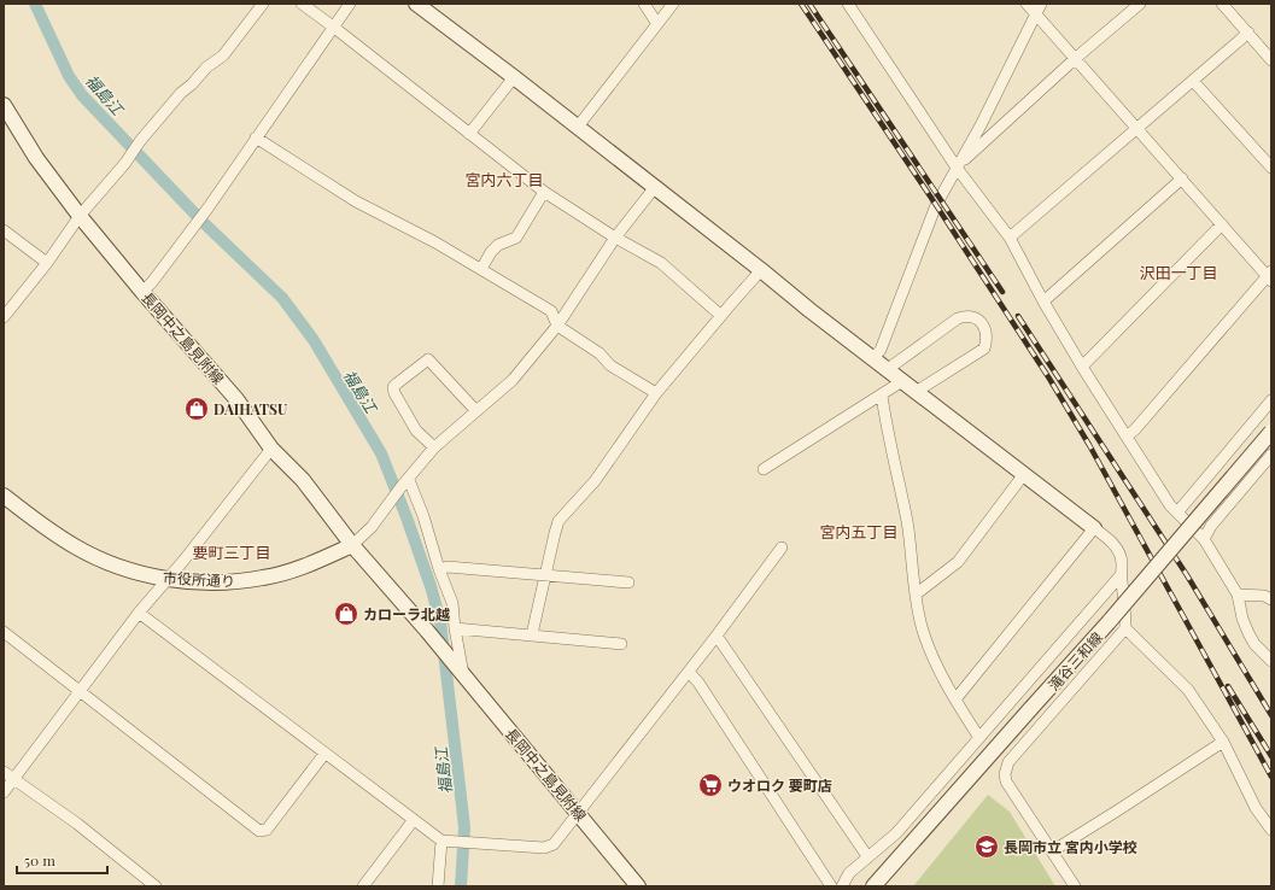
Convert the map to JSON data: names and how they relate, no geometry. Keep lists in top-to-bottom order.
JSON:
{
  "streets": {
    "main road": ["長岡中之島見附線", "市役所通り", "滝谷三和線"]
  },
  "crossings": [
    ["長岡中之島見附線", "市役所通り"]
  ],
  "districts": [
    "宮内六丁目",
    "沢田一丁目",
    "宮内五丁目",
    "要町三丁目"
  ],
  "water": ["福島江"],
  "places": {
    "shop": ["DAIHATSU", "カローラ北越"],
    "supermarket": ["ウオロク 要町店"],
    "school or university": ["長岡市立 宮内小学校"]
  },
  "scale_bar": "50 m"
}
